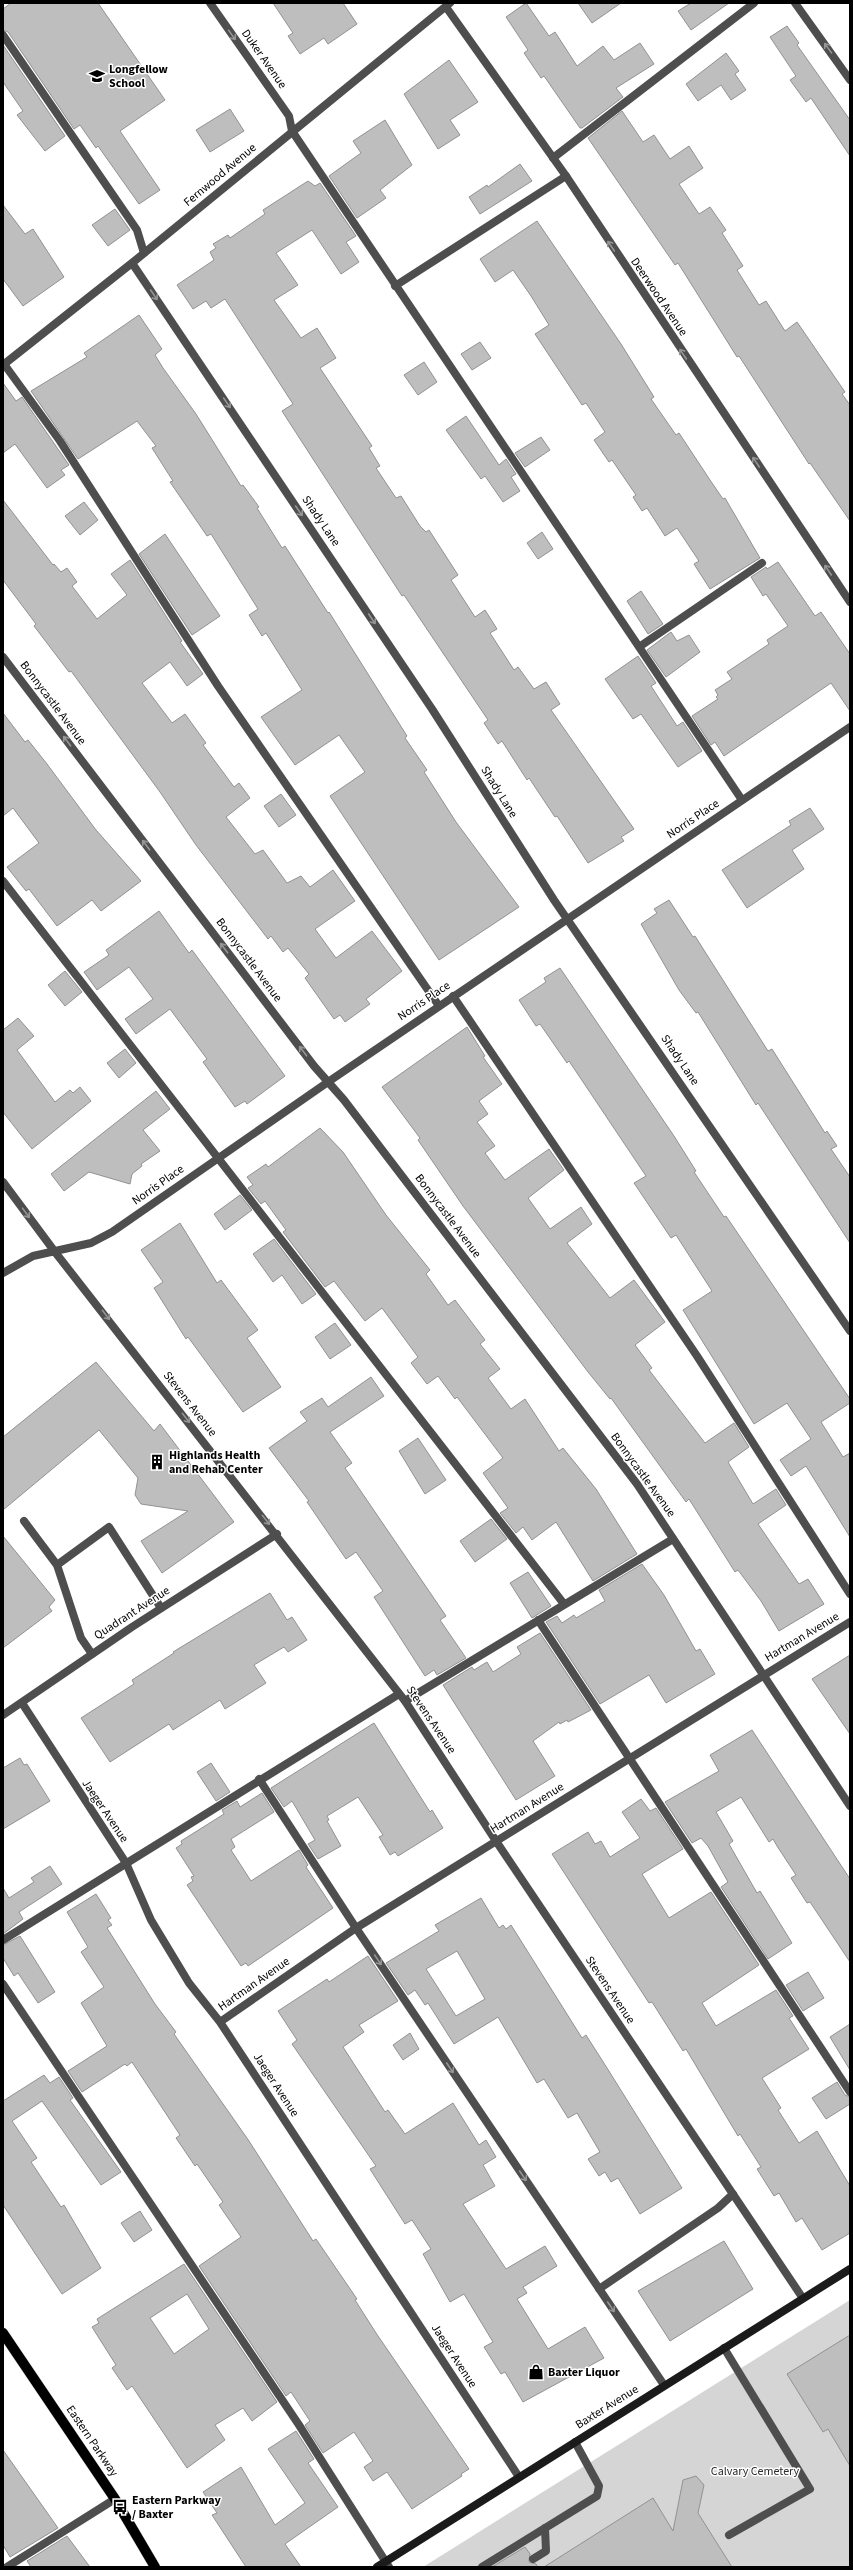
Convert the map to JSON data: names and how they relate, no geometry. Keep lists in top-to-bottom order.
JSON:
{
  "streets": {
    "main road": ["Baxter Avenue", "Eastern Parkway"],
    "street": [
      "Duker Avenue",
      "Fernwood Avenue",
      "Deerwood Avenue",
      "Shady Lane",
      "Bonnycastle Avenue",
      "Norris Place",
      "Stevens Avenue",
      "Quadrant Avenue",
      "Hartman Avenue",
      "Jaeger Avenue"
    ]
  },
  "crossings": [
    ["Duker Avenue", "Fernwood Avenue"],
    ["Duker Avenue", "Norris Place"],
    ["Fernwood Avenue", "Deerwood Avenue"],
    ["Fernwood Avenue", "Shady Lane"],
    ["Shady Lane", "Norris Place"],
    ["Bonnycastle Avenue", "Norris Place"],
    ["Bonnycastle Avenue", "Hartman Avenue"],
    ["Norris Place", "Stevens Avenue"],
    ["Stevens Avenue", "Quadrant Avenue"],
    ["Stevens Avenue", "Hartman Avenue"],
    ["Stevens Avenue", "Baxter Avenue"],
    ["Quadrant Avenue", "Jaeger Avenue"],
    ["Hartman Avenue", "Jaeger Avenue"],
    ["Jaeger Avenue", "Baxter Avenue"]
  ],
  "one_way": ["Deerwood Avenue", "Shady Lane", "Bonnycastle Avenue"],
  "parks": ["Calvary Cemetery"],
  "places": {
    "school or university": ["Longfellow School"],
    "building": ["Highlands Health and Rehab Center"],
    "shop": ["Baxter Liquor"],
    "bus stop": ["Eastern Parkway / Baxter"]
  }
}
